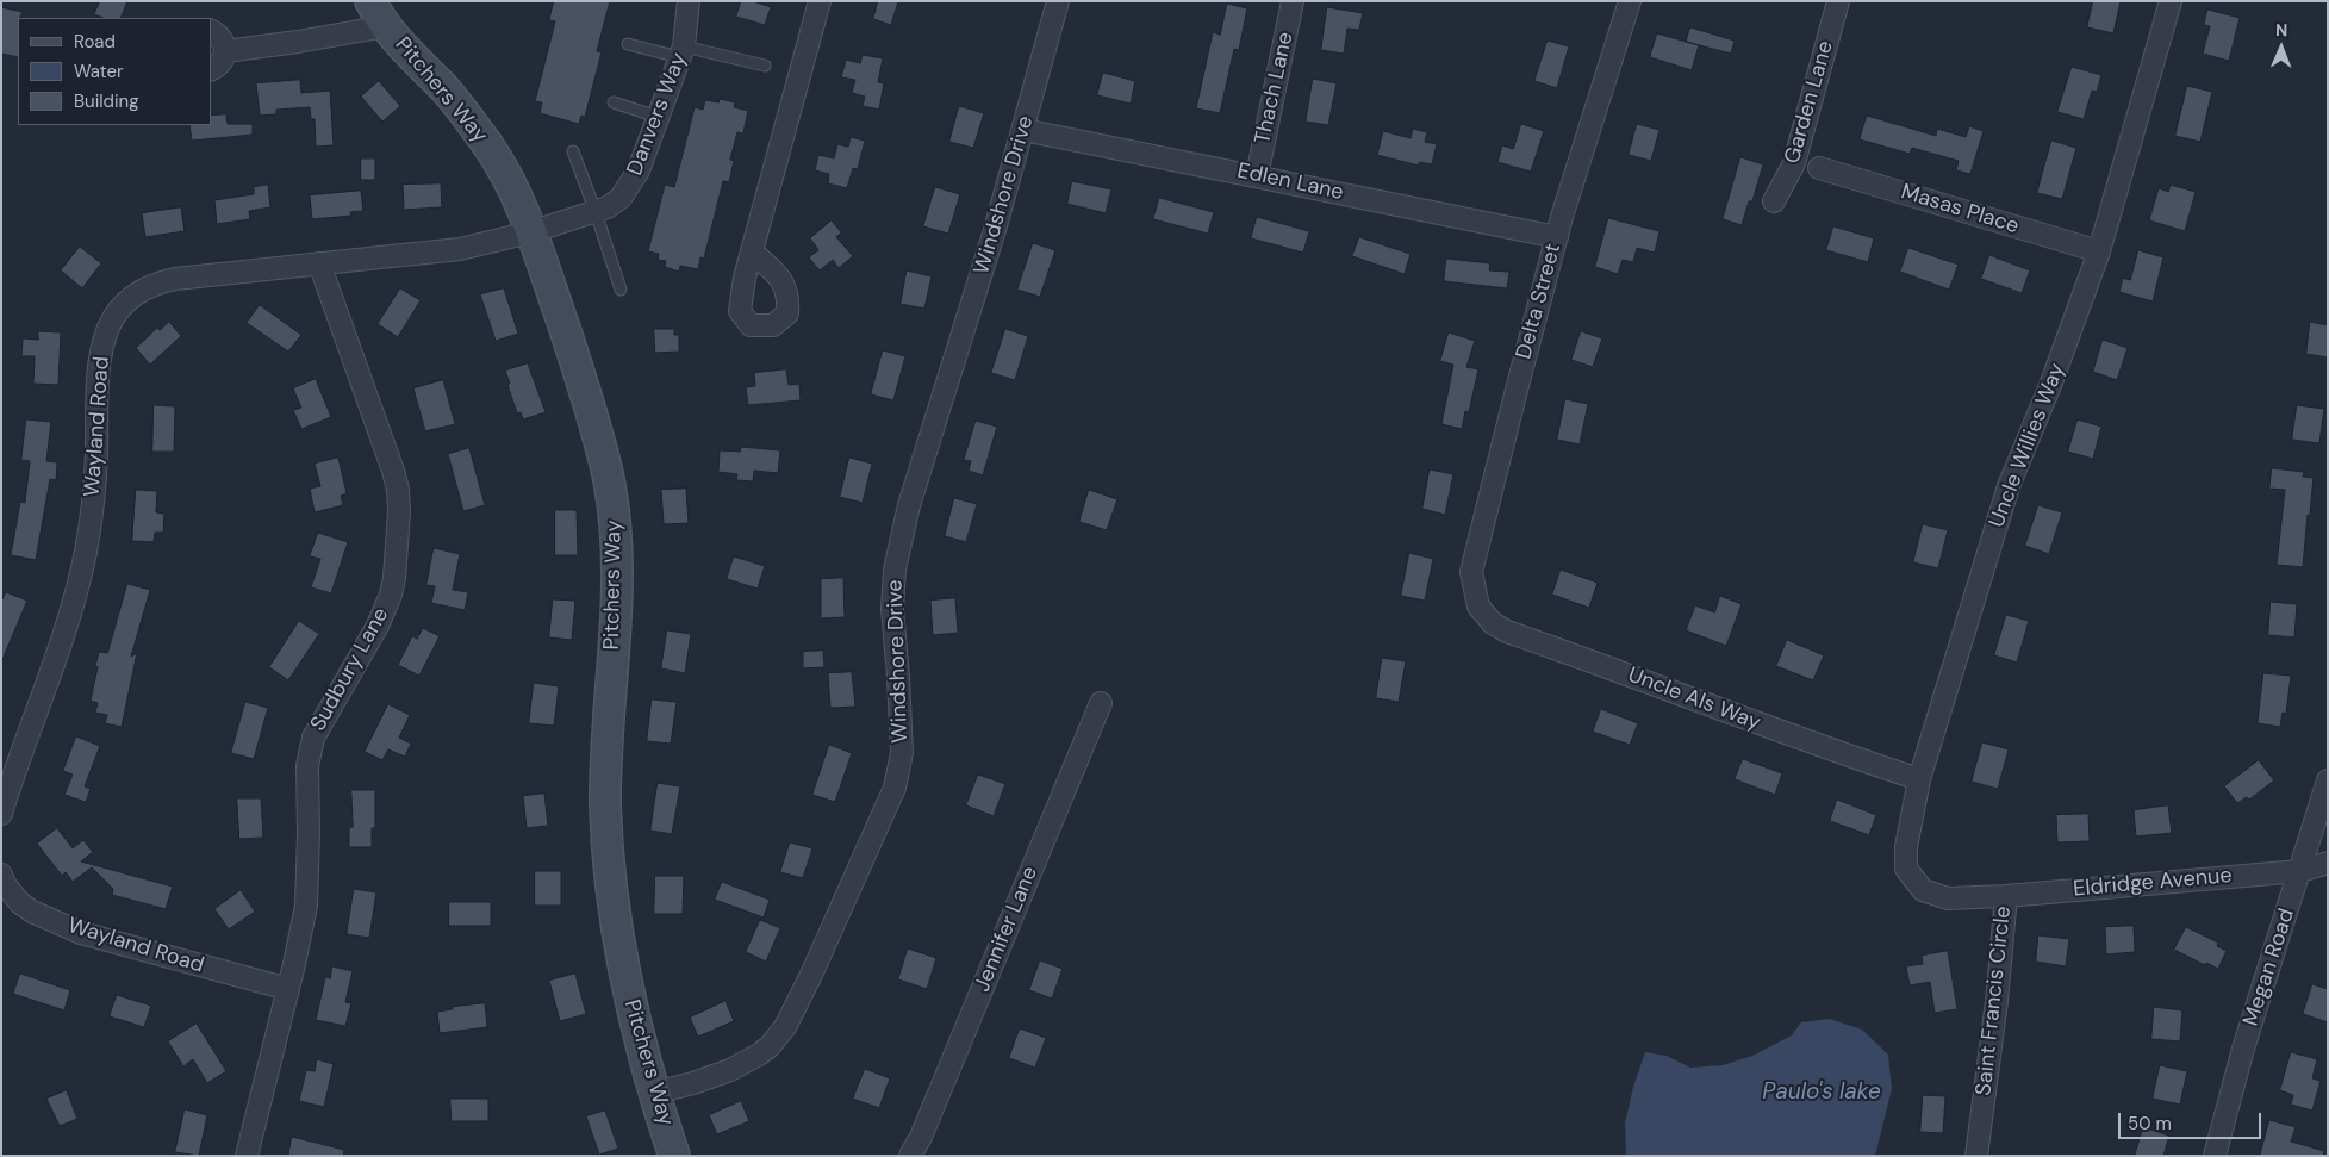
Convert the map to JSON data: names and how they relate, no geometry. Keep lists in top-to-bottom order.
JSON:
{
  "streets": {
    "main road": ["Pitchers Way"],
    "street": [
      "Thach Lane",
      "Garden Lane",
      "Danvers Way",
      "Edlen Lane",
      "Windshore Drive",
      "Masas Place",
      "Delta Street",
      "Wayland Road",
      "Uncle Willies Way",
      "Sudbury Lane",
      "Uncle Als Way",
      "Eldridge Avenue",
      "Jennifer Lane",
      "Megan Road",
      "Saint Francis Circle"
    ]
  },
  "crossings": [
    ["Thach Lane", "Edlen Lane"],
    ["Pitchers Way", "Danvers Way"],
    ["Pitchers Way", "Windshore Drive"],
    ["Pitchers Way", "Wayland Road"],
    ["Danvers Way", "Wayland Road"],
    ["Edlen Lane", "Windshore Drive"],
    ["Edlen Lane", "Delta Street"],
    ["Masas Place", "Uncle Willies Way"],
    ["Delta Street", "Uncle Als Way"],
    ["Wayland Road", "Sudbury Lane"],
    ["Uncle Willies Way", "Uncle Als Way"],
    ["Uncle Willies Way", "Saint Francis Circle"],
    ["Eldridge Avenue", "Megan Road"],
    ["Eldridge Avenue", "Saint Francis Circle"]
  ],
  "water": ["Paulo's lake"],
  "legend": ["Road", "Water", "Building"],
  "scale_bar": "50 m",
  "north": "top"
}
